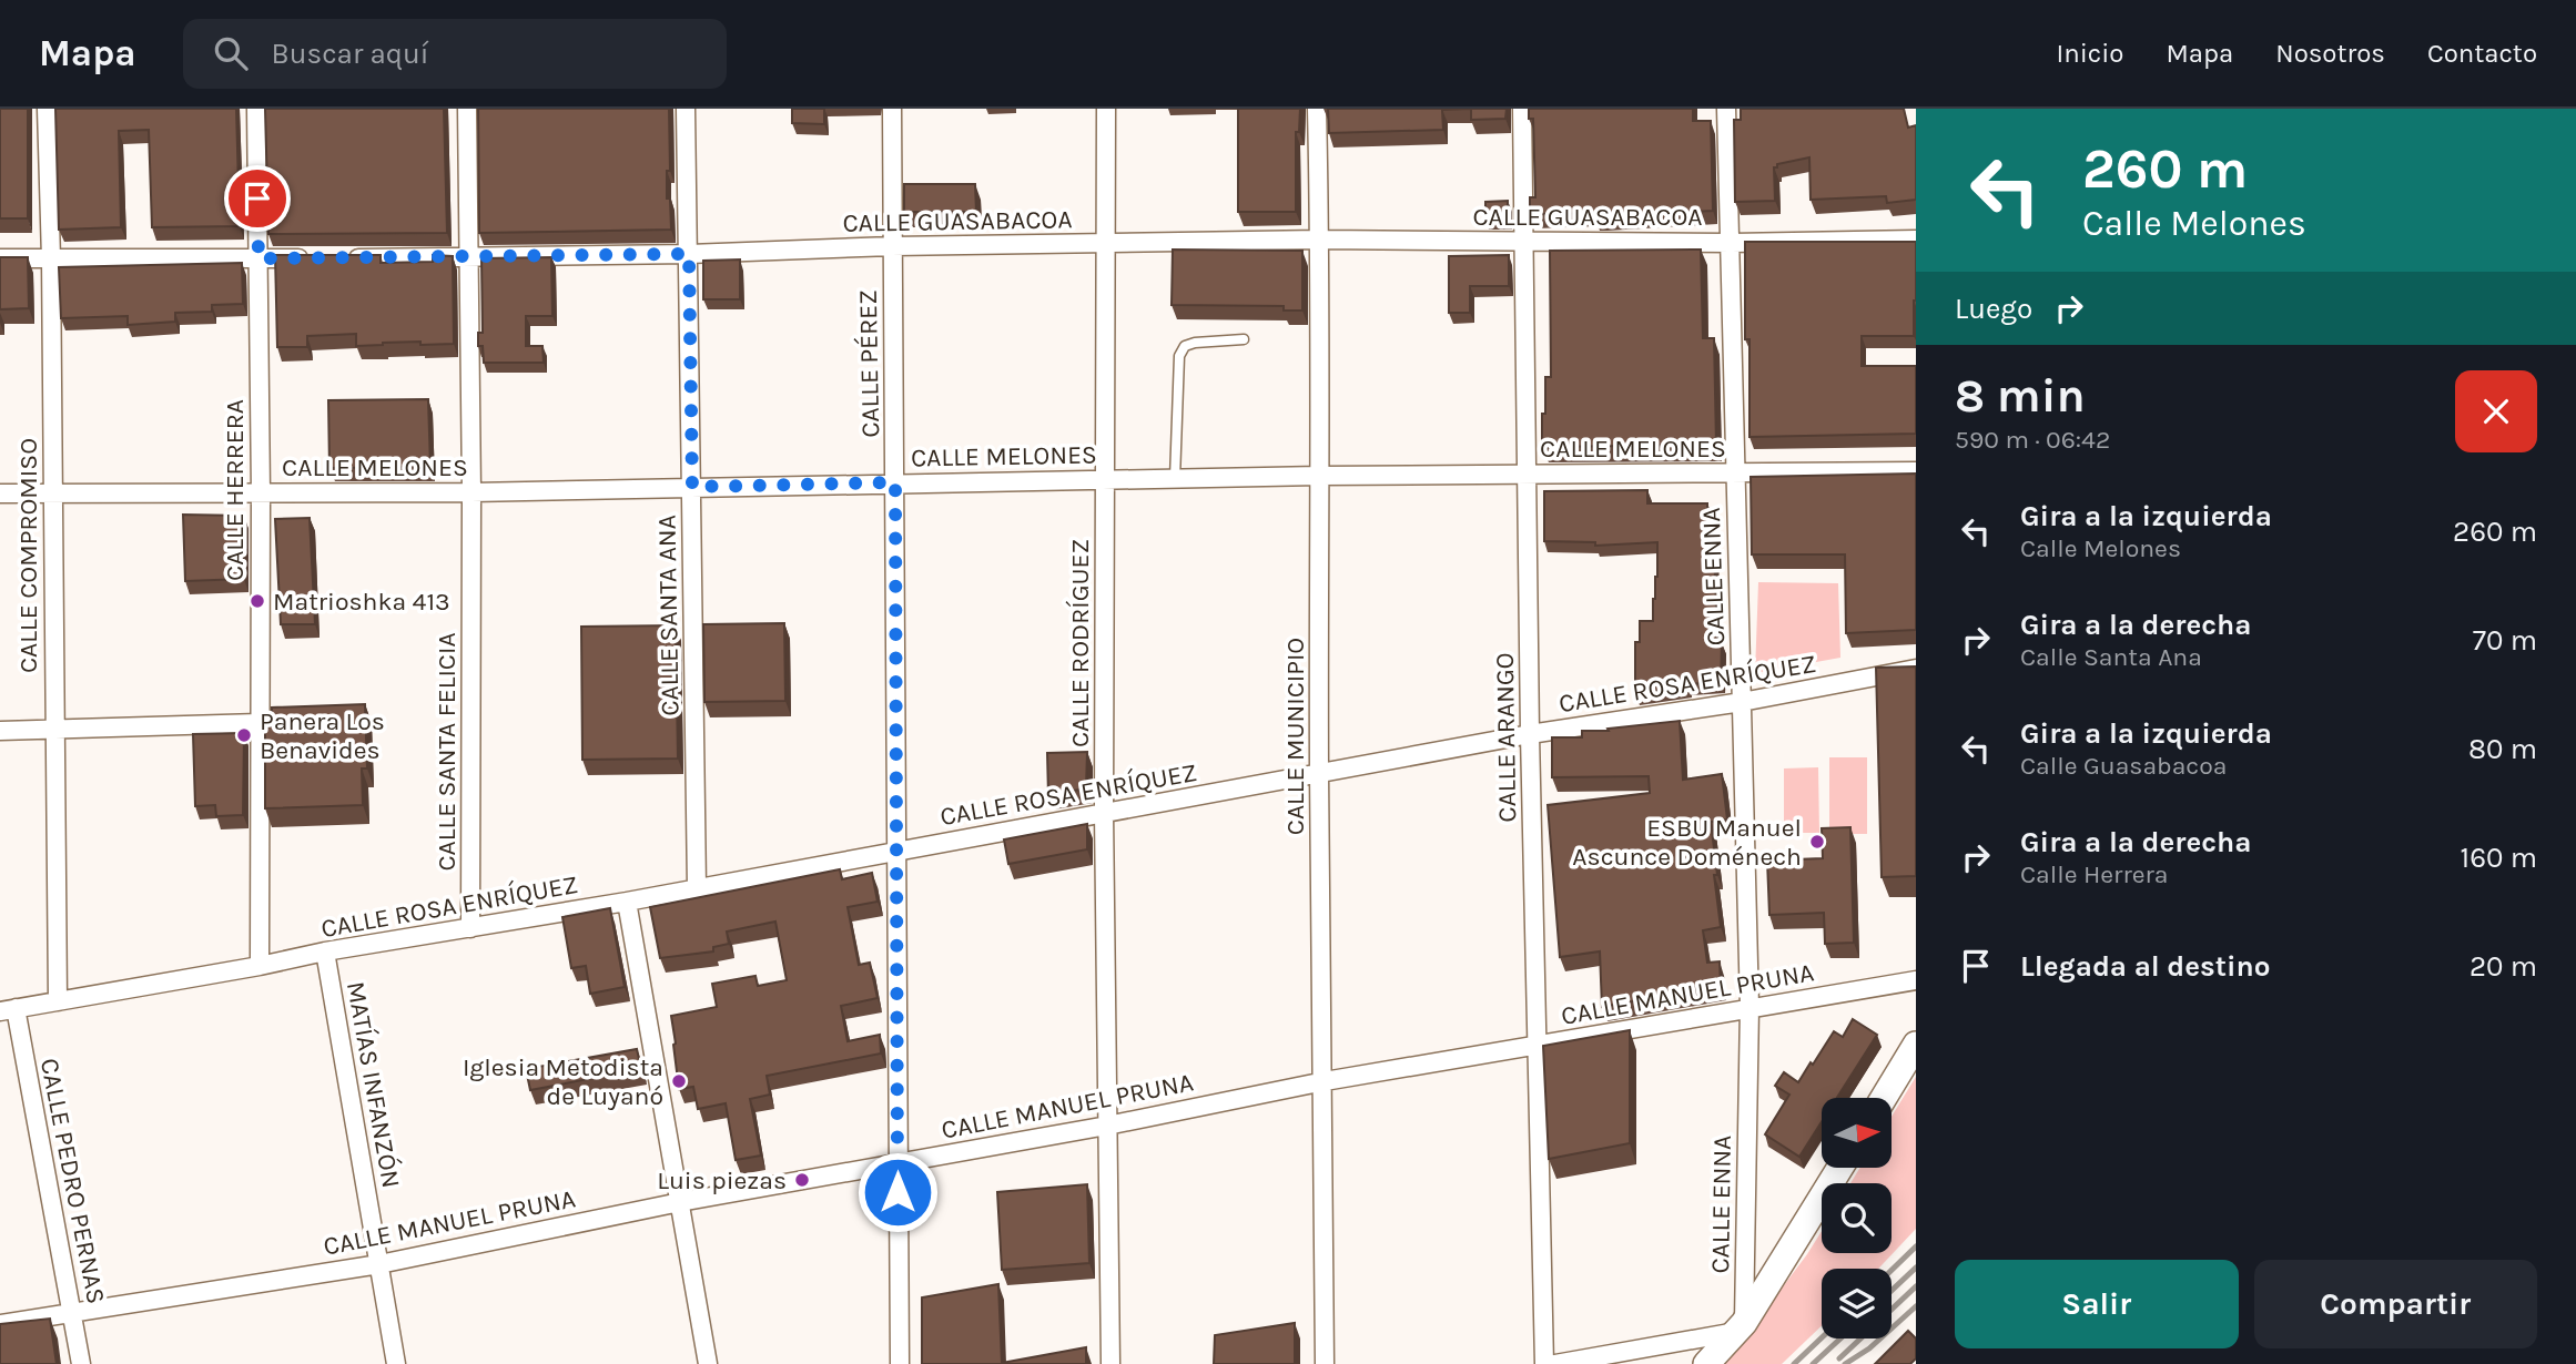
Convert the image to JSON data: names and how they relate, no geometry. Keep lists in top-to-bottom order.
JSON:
{
  "streets": {
    "street": [
      "CALLE GUASABACOA",
      "CALLE PÉREZ",
      "CALLE MELONES",
      "CALLE HERRERA",
      "CALLE COMPROMISO",
      "CALLE ENNA",
      "CALLE SANTA ANA",
      "CALLE RODRÍGUEZ",
      "CALLE ROSA ENRÍQUEZ",
      "CALLE MUNICIPIO",
      "CALLE ARANGO",
      "CALLE SANTA FELICIA",
      "CALLE MANUEL PRUNA",
      "MATÍAS INFANZÓN",
      "CALLE PEDRO PERNAS"
    ]
  },
  "crossings": [
    ["CALLE GUASABACOA", "CALLE PÉREZ"],
    ["CALLE GUASABACOA", "CALLE HERRERA"],
    ["CALLE GUASABACOA", "CALLE COMPROMISO"],
    ["CALLE GUASABACOA", "CALLE ENNA"],
    ["CALLE GUASABACOA", "CALLE SANTA ANA"],
    ["CALLE GUASABACOA", "CALLE RODRÍGUEZ"],
    ["CALLE GUASABACOA", "CALLE MUNICIPIO"],
    ["CALLE GUASABACOA", "CALLE ARANGO"],
    ["CALLE GUASABACOA", "CALLE SANTA FELICIA"],
    ["CALLE PÉREZ", "CALLE MELONES"],
    ["CALLE PÉREZ", "CALLE ROSA ENRÍQUEZ"],
    ["CALLE PÉREZ", "CALLE MANUEL PRUNA"],
    ["CALLE MELONES", "CALLE HERRERA"],
    ["CALLE MELONES", "CALLE COMPROMISO"],
    ["CALLE MELONES", "CALLE ENNA"],
    ["CALLE MELONES", "CALLE SANTA ANA"],
    ["CALLE MELONES", "CALLE RODRÍGUEZ"],
    ["CALLE MELONES", "CALLE MUNICIPIO"],
    ["CALLE MELONES", "CALLE ARANGO"],
    ["CALLE MELONES", "CALLE SANTA FELICIA"],
    ["CALLE HERRERA", "CALLE ROSA ENRÍQUEZ"],
    ["CALLE COMPROMISO", "CALLE ROSA ENRÍQUEZ"],
    ["CALLE ENNA", "CALLE ROSA ENRÍQUEZ"],
    ["CALLE ENNA", "CALLE MANUEL PRUNA"],
    ["CALLE SANTA ANA", "CALLE ROSA ENRÍQUEZ"],
    ["CALLE RODRÍGUEZ", "CALLE ROSA ENRÍQUEZ"],
    ["CALLE RODRÍGUEZ", "CALLE MANUEL PRUNA"],
    ["CALLE ROSA ENRÍQUEZ", "CALLE MUNICIPIO"],
    ["CALLE ROSA ENRÍQUEZ", "CALLE ARANGO"],
    ["CALLE ROSA ENRÍQUEZ", "CALLE SANTA FELICIA"],
    ["CALLE ROSA ENRÍQUEZ", "MATÍAS INFANZÓN"],
    ["CALLE ROSA ENRÍQUEZ", "CALLE PEDRO PERNAS"],
    ["CALLE MUNICIPIO", "CALLE MANUEL PRUNA"],
    ["CALLE ARANGO", "CALLE MANUEL PRUNA"],
    ["CALLE MANUEL PRUNA", "MATÍAS INFANZÓN"],
    ["CALLE MANUEL PRUNA", "CALLE PEDRO PERNAS"]
  ],
  "places": [
    "Matrioshka 413",
    "Panera Los Benavides",
    "ESBU Manuel Ascunce Doménech",
    "Iglesia Metodista de Luyanó",
    "Luis piezas"
  ],
  "north": "right",
  "page": {
    "header": "Mapa",
    "search": "Buscar aquí",
    "nav": [
      "Inicio",
      "Mapa",
      "Nosotros",
      "Contacto"
    ],
    "turn": ["260 m", "Calle Melones"],
    "then": "Luego",
    "heading": ["8 min", "590 m · 06:42"],
    "list": [
      {
        "name": "Gira a la izquierda",
        "note": "Calle Melones",
        "value": "260 m"
      },
      {
        "name": "Gira a la derecha",
        "note": "Calle Santa Ana",
        "value": "70 m"
      },
      {
        "name": "Gira a la izquierda",
        "note": "Calle Guasabacoa",
        "value": "80 m"
      },
      {
        "name": "Gira a la derecha",
        "note": "Calle Herrera",
        "value": "160 m"
      },
      {
        "name": "Llegada al destino",
        "value": "20 m"
      }
    ],
    "buttons": ["Salir", "Compartir"]
  }
}
